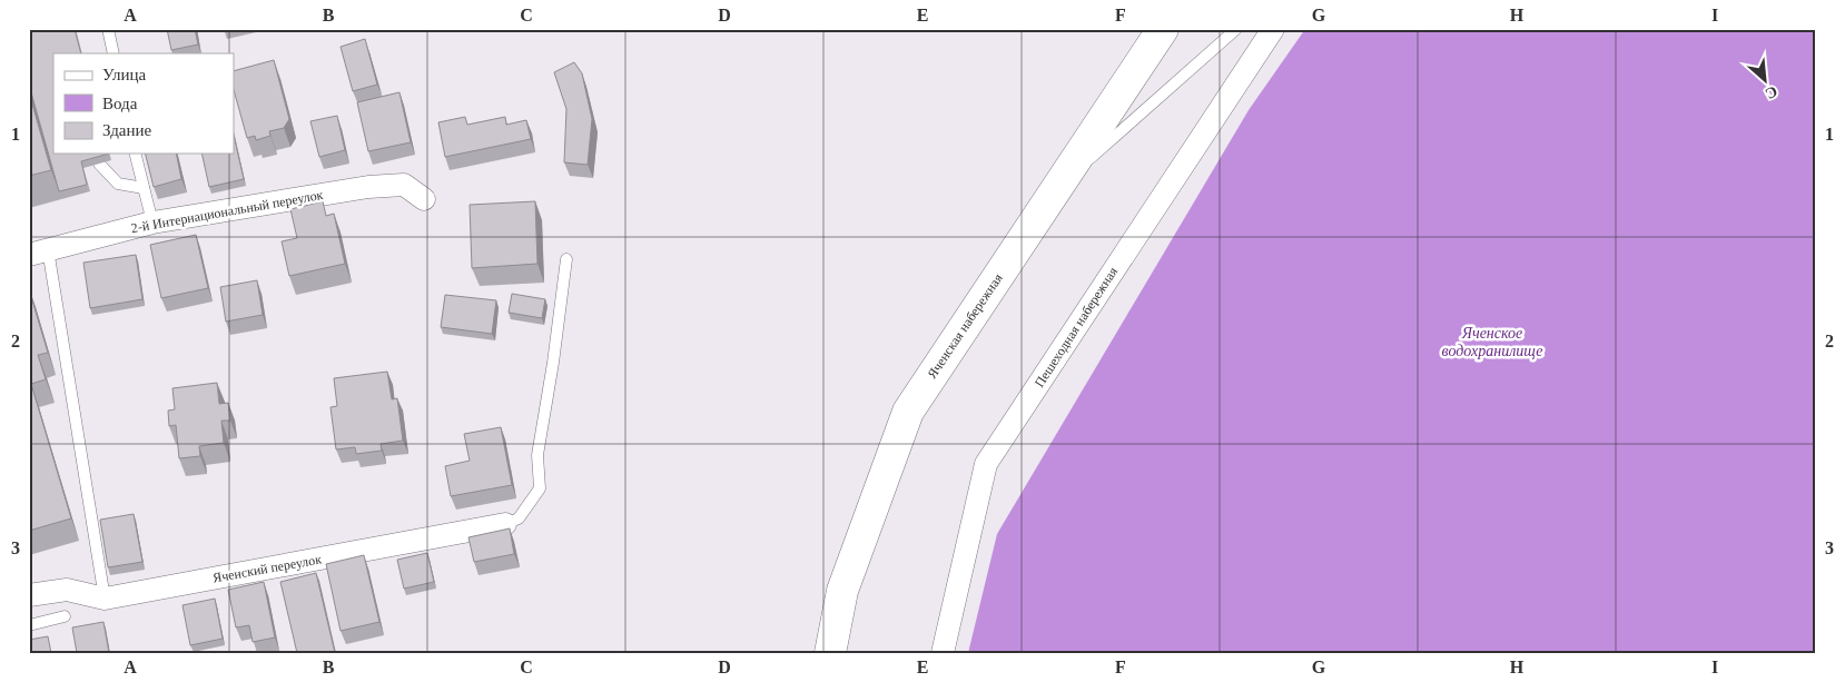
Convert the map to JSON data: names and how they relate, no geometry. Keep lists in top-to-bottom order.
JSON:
{
  "streets": {
    "street": [
      "2-й Интернациональный переулок",
      "Яченская набережная",
      "Пешеходная набережная",
      "Яченский переулок"
    ]
  },
  "water": ["Яченское водохранилище"],
  "legend": ["Улица", "Вода", "Здание"],
  "north": "bottom right",
  "grid": {
    "columns": [
      "A",
      "B",
      "C",
      "D",
      "E",
      "F",
      "G",
      "H",
      "I"
    ],
    "rows": ["1", "2", "3"]
  }
}
